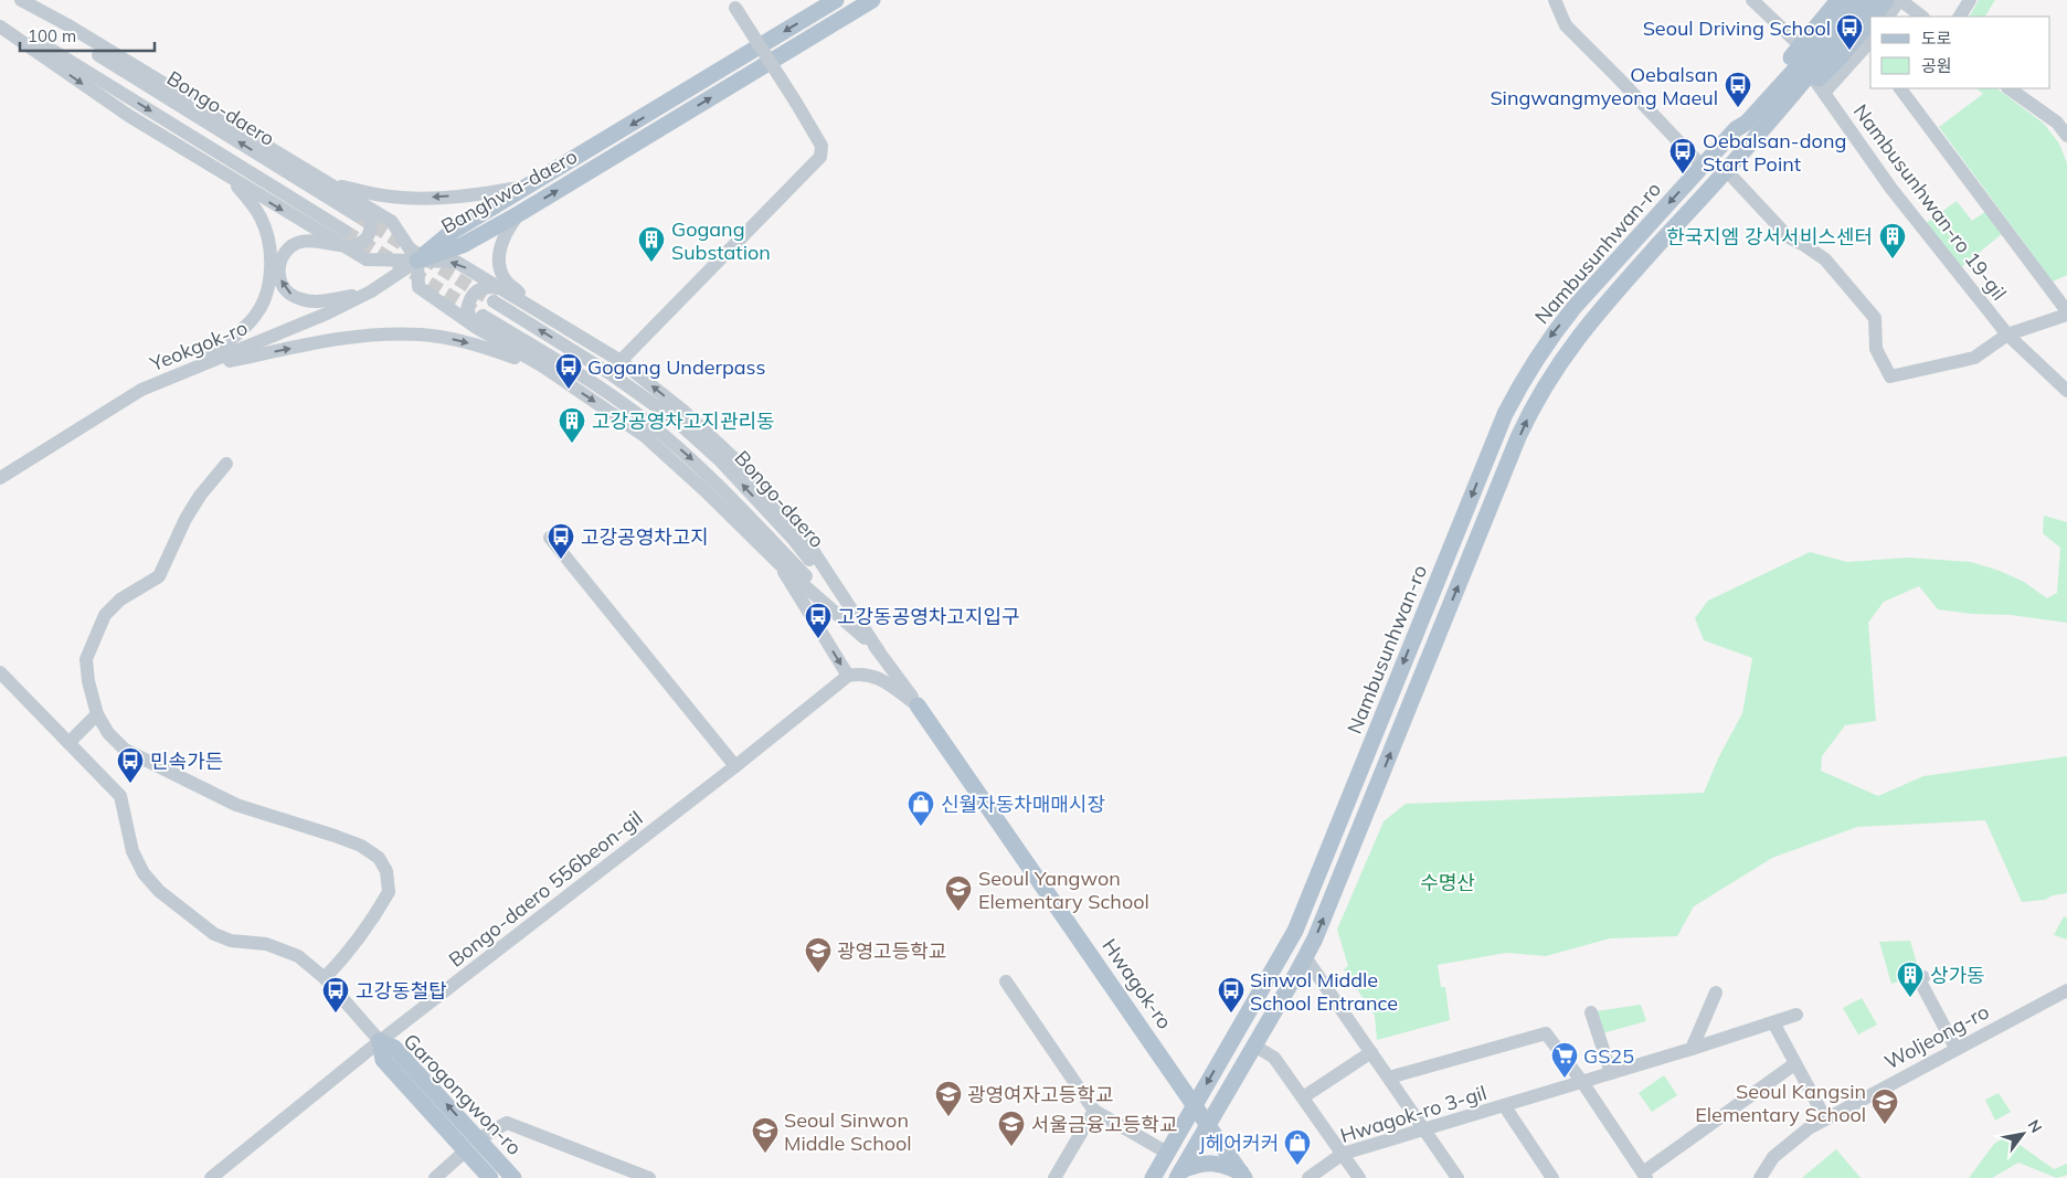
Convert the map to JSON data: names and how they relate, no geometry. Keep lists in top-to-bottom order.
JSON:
{
  "streets": {
    "main road": [
      "Banghwa-daero",
      "Nambusunhwan-ro",
      "Hwagok-ro",
      "Garogongwon-ro"
    ],
    "street": [
      "Bongo-daero",
      "Nambusunhwan-ro 19-gil",
      "Yeokgok-ro",
      "Bongo-daero 556beon-gil",
      "Woljeong-ro",
      "Hwagok-ro 3-gil"
    ]
  },
  "crossings": [
    ["Bongo-daero", "Hwagok-ro"],
    ["Banghwa-daero", "Yeokgok-ro"],
    ["Nambusunhwan-ro 19-gil", "Nambusunhwan-ro"],
    ["Nambusunhwan-ro", "Hwagok-ro"],
    ["Bongo-daero 556beon-gil", "Garogongwon-ro"]
  ],
  "parks": ["수명산"],
  "places": {
    "bus stop": [
      "Seoul Driving School",
      "Oebalsan Singwangmyeong Maeul",
      "Oebalsan-dong Start Point",
      "Gogang Underpass",
      "고강공영차고지",
      "고강동공영차고지입구",
      "민속가든",
      "고강동철탑",
      "Sinwol Middle School Entrance"
    ],
    "building": [
      "한국지엠 강서서비스센터",
      "Gogang Substation",
      "고강공영차고지관리동",
      "상가동"
    ],
    "shop": ["신월자동차매매시장", "J헤어커커"],
    "school or university": [
      "Seoul Yangwon Elementary School",
      "광영고등학교",
      "광영여자고등학교",
      "Seoul Kangsin Elementary School",
      "서울금융고등학교",
      "Seoul Sinwon Middle School"
    ],
    "supermarket": ["GS25"]
  },
  "legend": ["도로", "공원"],
  "scale_bar": "100 m",
  "north": "top right"
}
